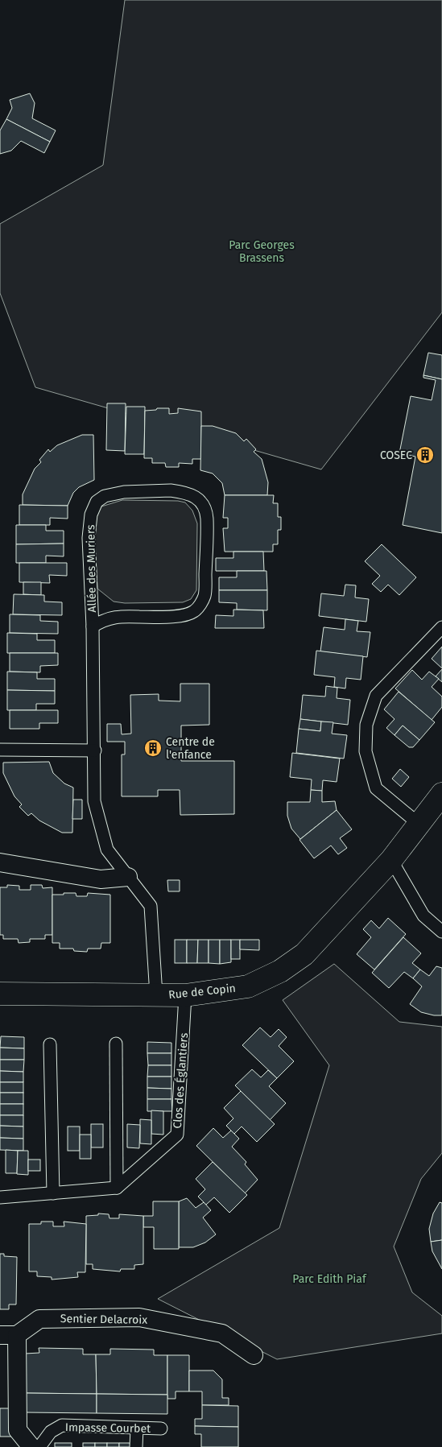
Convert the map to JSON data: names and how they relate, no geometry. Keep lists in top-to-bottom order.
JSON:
{
  "streets": {
    "street": ["Rue de Copin", "Sentier Delacroix"],
    "lane": ["Allée des Muriers", "Clos des Églantiers", "Impasse Courbet"]
  },
  "crossings": [
    ["Allée des Muriers", "Rue de Copin"],
    ["Rue de Copin", "Clos des Églantiers"]
  ],
  "parks": ["Parc Georges Brassens", "Parc Edith Piaf"],
  "places": {
    "building": ["COSEC", "Centre de l'enfance"]
  }
}
